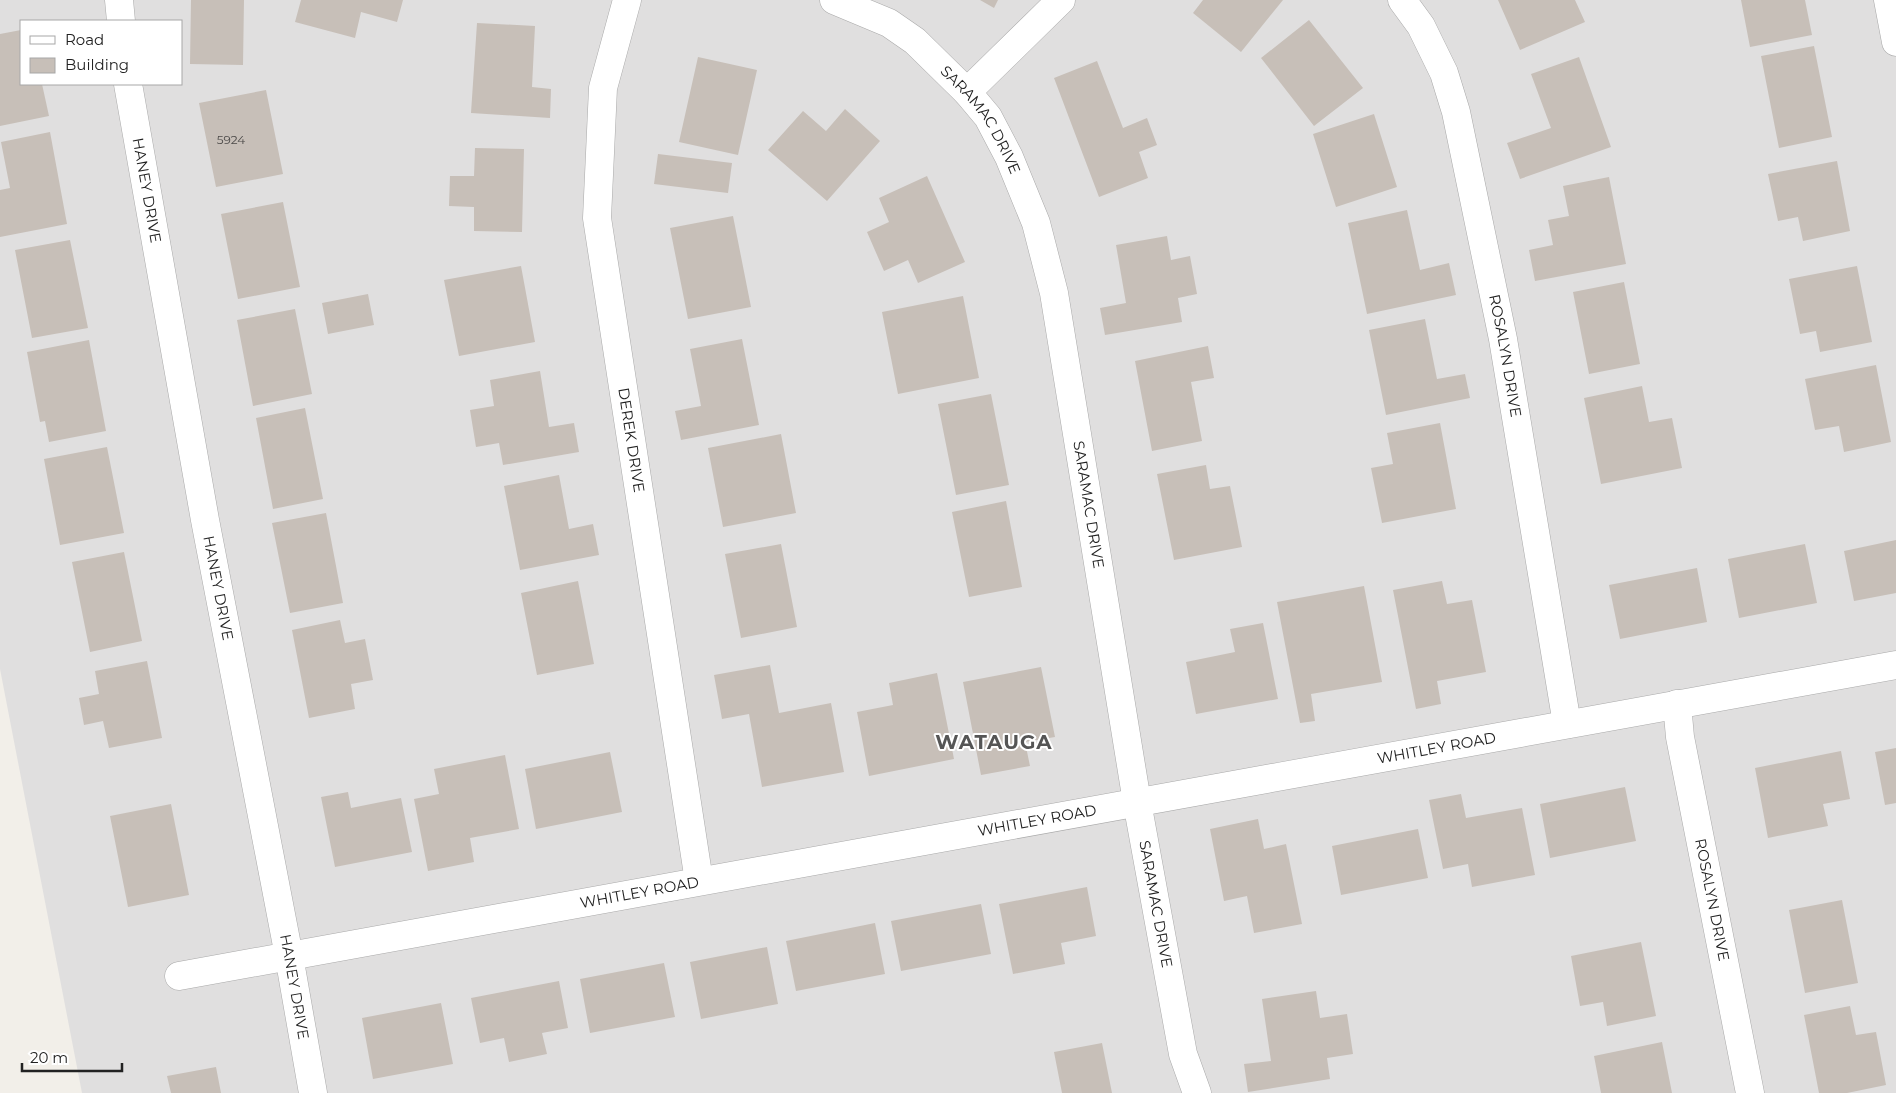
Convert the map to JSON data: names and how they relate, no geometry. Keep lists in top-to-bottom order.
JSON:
{
  "streets": {
    "street": [
      "SARAMAC DRIVE",
      "HANEY DRIVE",
      "ROSALYN DRIVE",
      "DEREK DRIVE",
      "WHITLEY ROAD"
    ]
  },
  "crossings": [
    ["SARAMAC DRIVE", "WHITLEY ROAD"],
    ["HANEY DRIVE", "WHITLEY ROAD"],
    ["ROSALYN DRIVE", "WHITLEY ROAD"],
    ["DEREK DRIVE", "WHITLEY ROAD"]
  ],
  "districts": ["WATAUGA"],
  "house_numbers": ["5924"],
  "legend": ["Road", "Building"],
  "scale_bar": "20 m"
}
